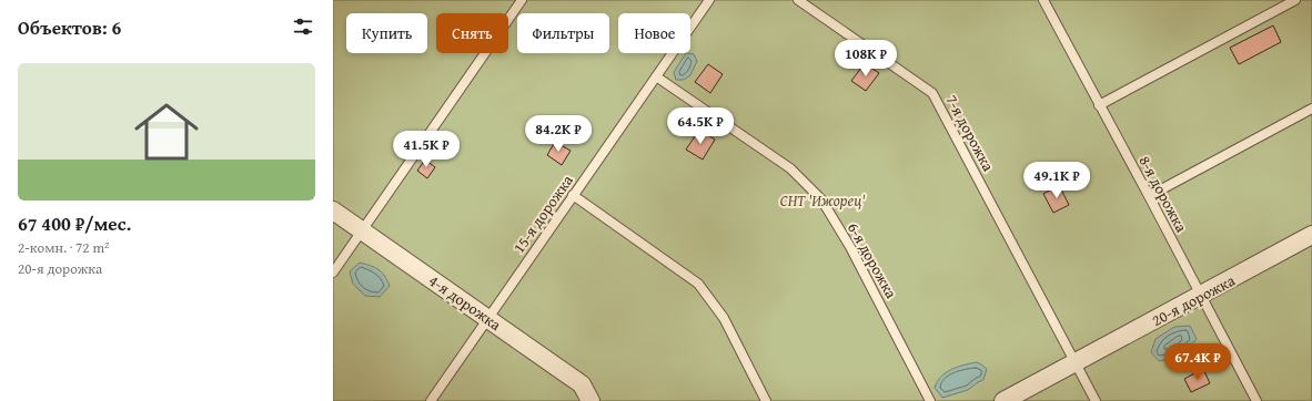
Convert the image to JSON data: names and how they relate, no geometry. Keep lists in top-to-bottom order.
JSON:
{
  "streets": {
    "street": ["20-я дорожка", "4-я дорожка"],
    "lane": [
      "7-я дорожка",
      "8-я дорожка",
      "15-я дорожка",
      "6-я дорожка"
    ]
  },
  "crossings": [
    ["7-я дорожка", "20-я дорожка"],
    ["8-я дорожка", "20-я дорожка"],
    ["15-я дорожка", "6-я дорожка"],
    ["15-я дорожка", "4-я дорожка"]
  ],
  "parks": ["СНТ 'Ижорец'"],
  "page": {
    "heading": "Объектов: 6",
    "chip": [
      "Купить",
      "Снять",
      "Фильтры",
      "Новое"
    ],
    "price": [
      "108K ₽",
      "64.5K ₽",
      "84.2K ₽",
      "41.5K ₽",
      "49.1K ₽",
      "67.4K ₽"
    ],
    "list": [
      {
        "name": "67 400 ₽/мес.",
        "note": "2-комн. · 72 m² · 20-я дорожка"
      }
    ]
  }
}
